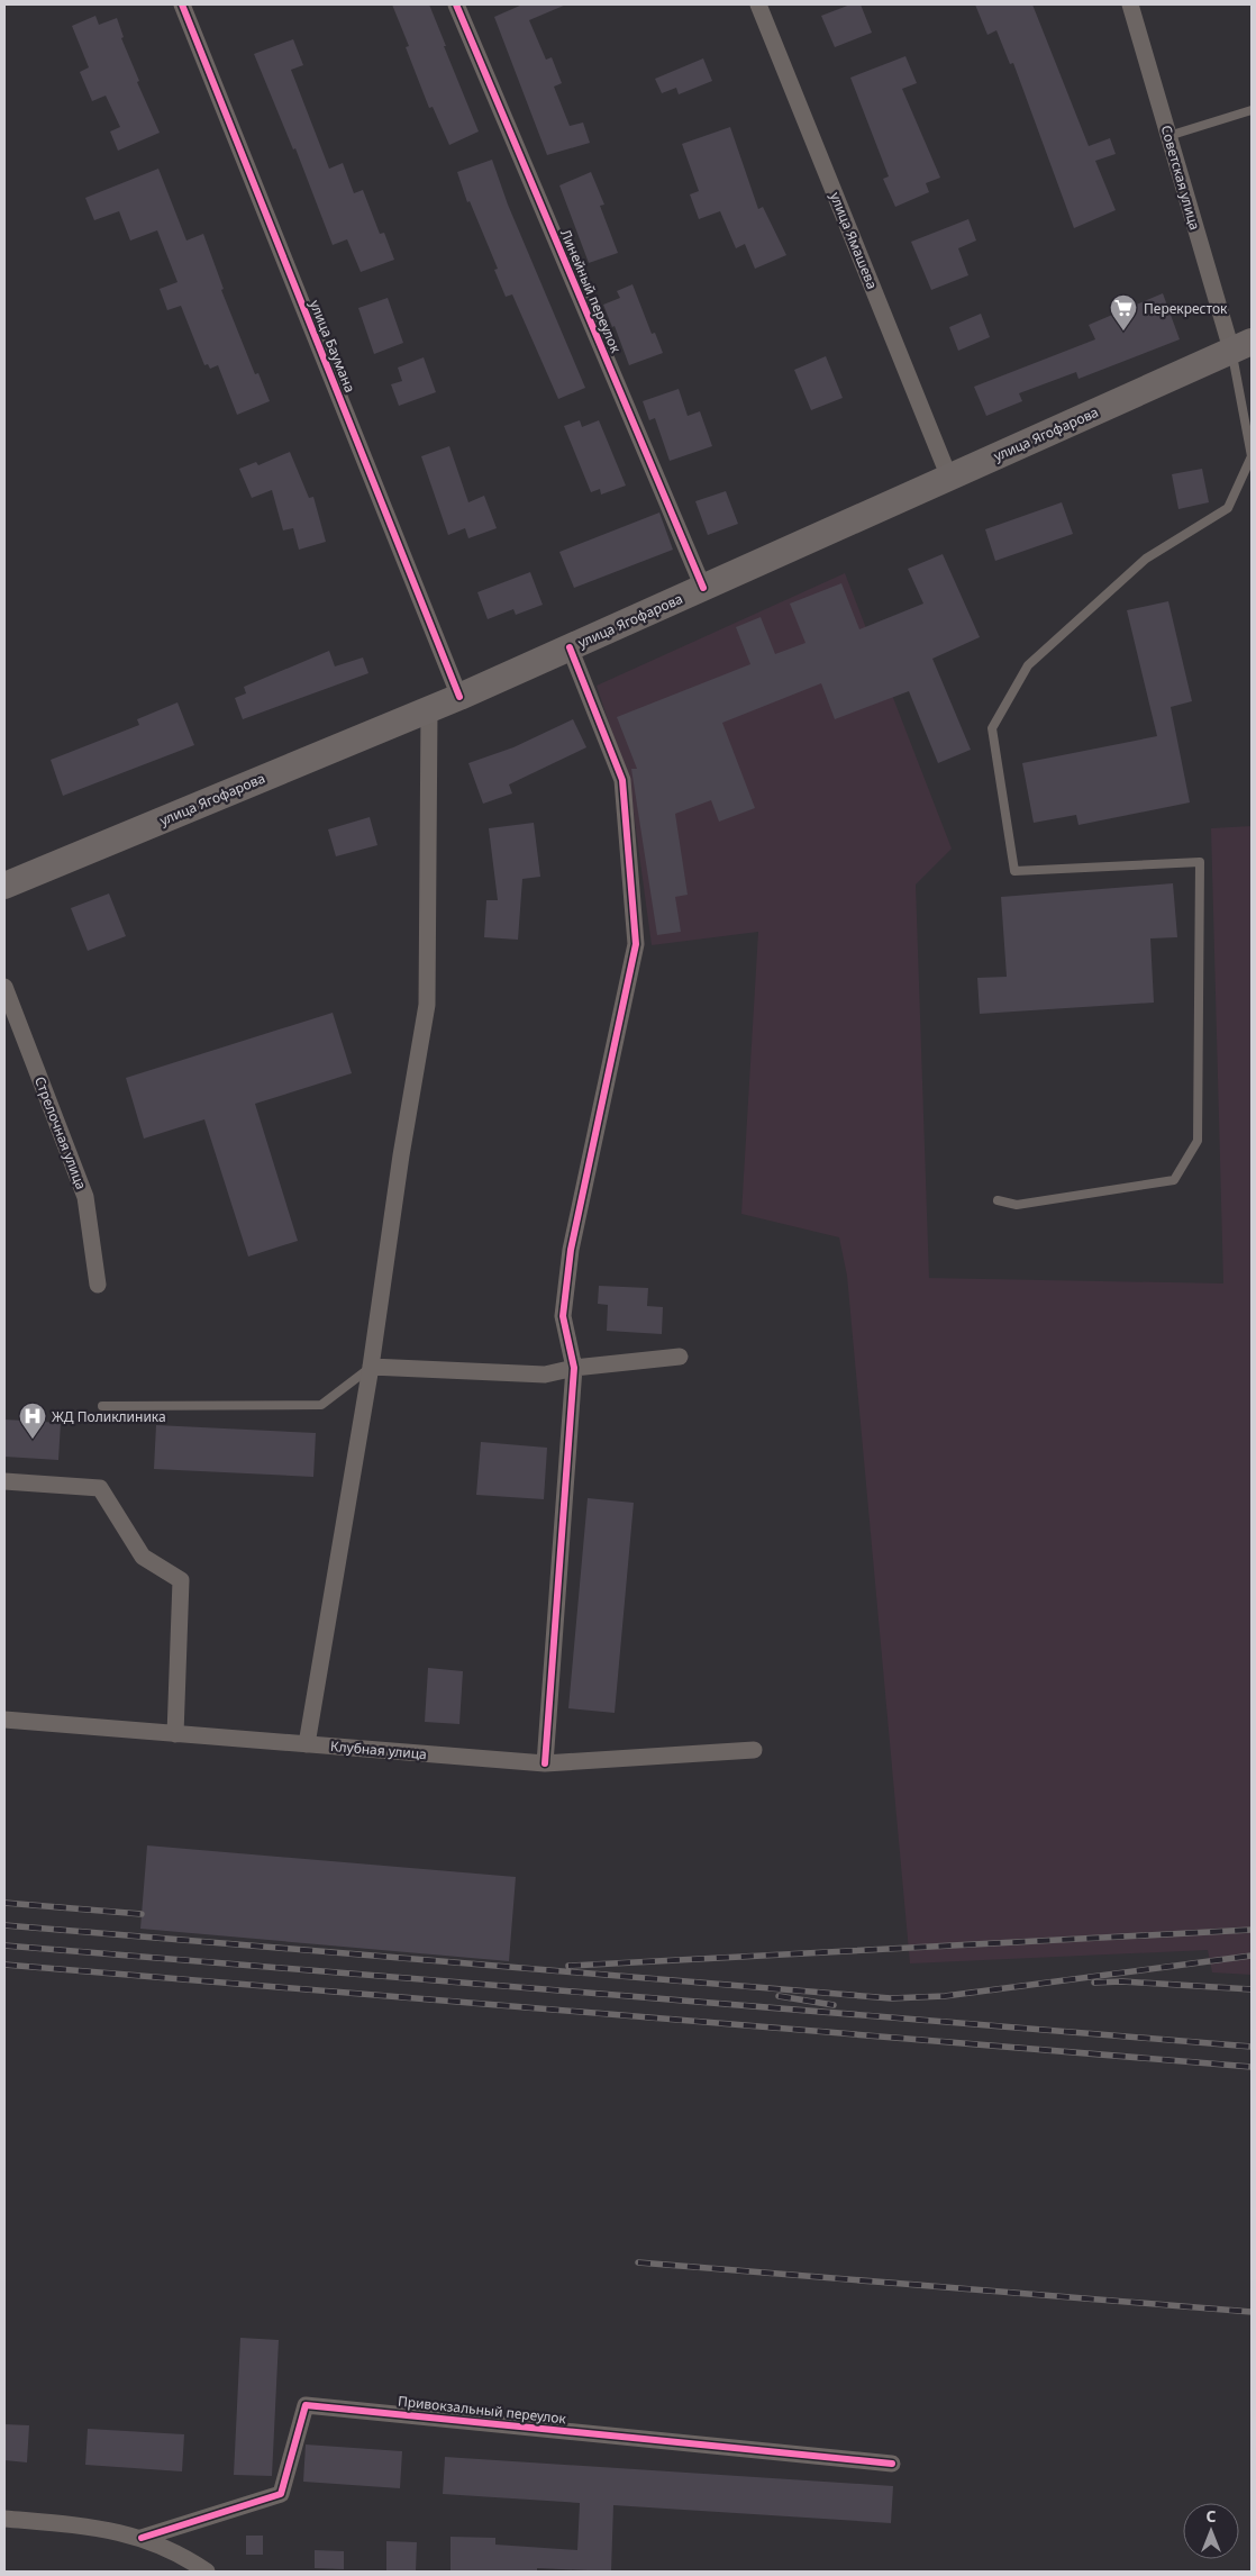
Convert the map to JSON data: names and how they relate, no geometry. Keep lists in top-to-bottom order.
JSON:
{
  "streets": {
    "main road": ["улица Ягофарова"],
    "street": [
      "Советская улица",
      "улица Ямашева",
      "Линейный переулок",
      "улица Баумана",
      "Стрелочная улица",
      "Клубная улица",
      "Привокзальный переулок"
    ]
  },
  "crossings": [
    ["Советская улица", "улица Ягофарова"],
    ["улица Ямашева", "улица Ягофарова"],
    ["Линейный переулок", "улица Ягофарова"],
    ["улица Баумана", "улица Ягофарова"]
  ],
  "places": {
    "supermarket": ["Перекресток"],
    "hospital": ["ЖД Поликлиника"]
  },
  "north": "top"
}
